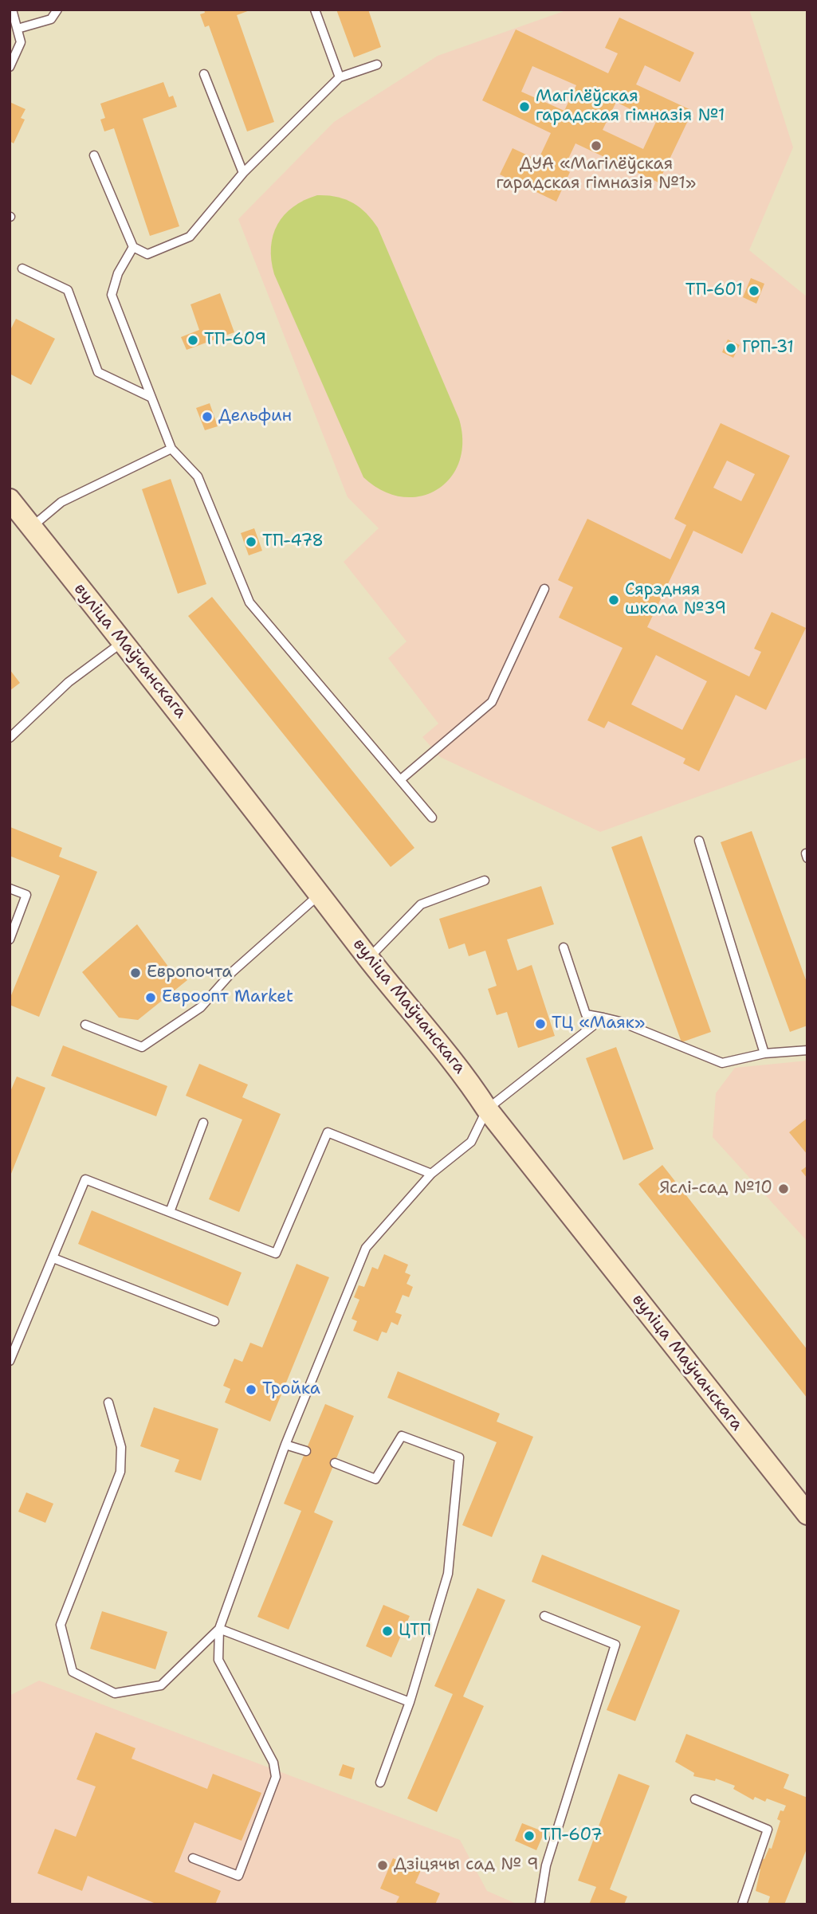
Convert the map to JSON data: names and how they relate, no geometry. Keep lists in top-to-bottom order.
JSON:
{
  "streets": {
    "main road": ["вуліца Маўчанскага"]
  },
  "places": [
    "Магілёўская гарадская гімназія №1",
    "ДУА «Магілёўская гарадская гімназія №1»",
    "ТП-601",
    "ТП-609",
    "ГРП-31",
    "Дельфин",
    "ТП-478",
    "Сярэдняя школа №39",
    "Европочта",
    "Евроопт Market",
    "ТЦ «Маяк»",
    "Яслі-сад №10",
    "Тройка",
    "ЦТП",
    "ТП-607",
    "Дзіцячы сад № 9"
  ]
}
